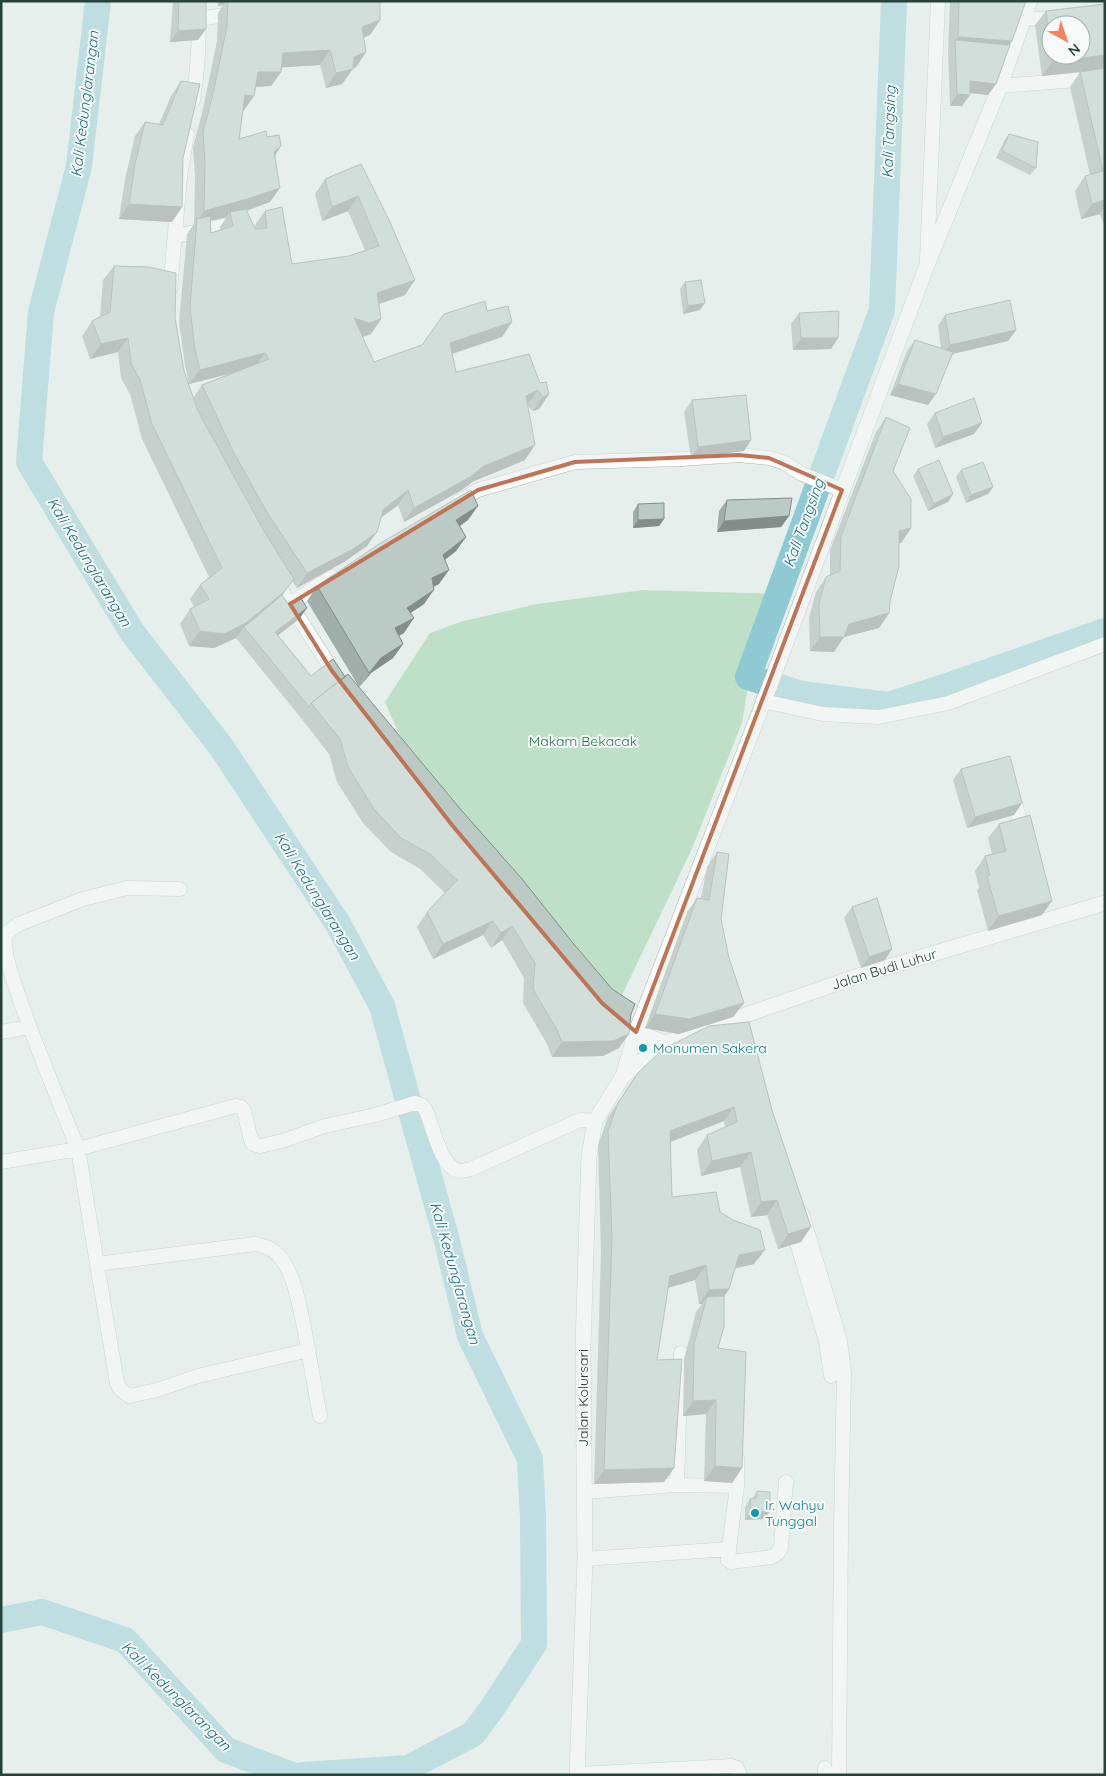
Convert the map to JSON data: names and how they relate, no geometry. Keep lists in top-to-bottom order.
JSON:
{
  "streets": {
    "street": ["Jalan Budi Luhur", "Jalan Kolursari"]
  },
  "crossings": [
    ["Jalan Budi Luhur", "Jalan Kolursari"]
  ],
  "water": ["Kali Kedunglarangan", "Kali Tangsing"],
  "parks": ["Makam Bekacak"],
  "places": ["Monumen Sakera", "Ir. Wahyu Tunggal"],
  "north": "bottom right"
}
